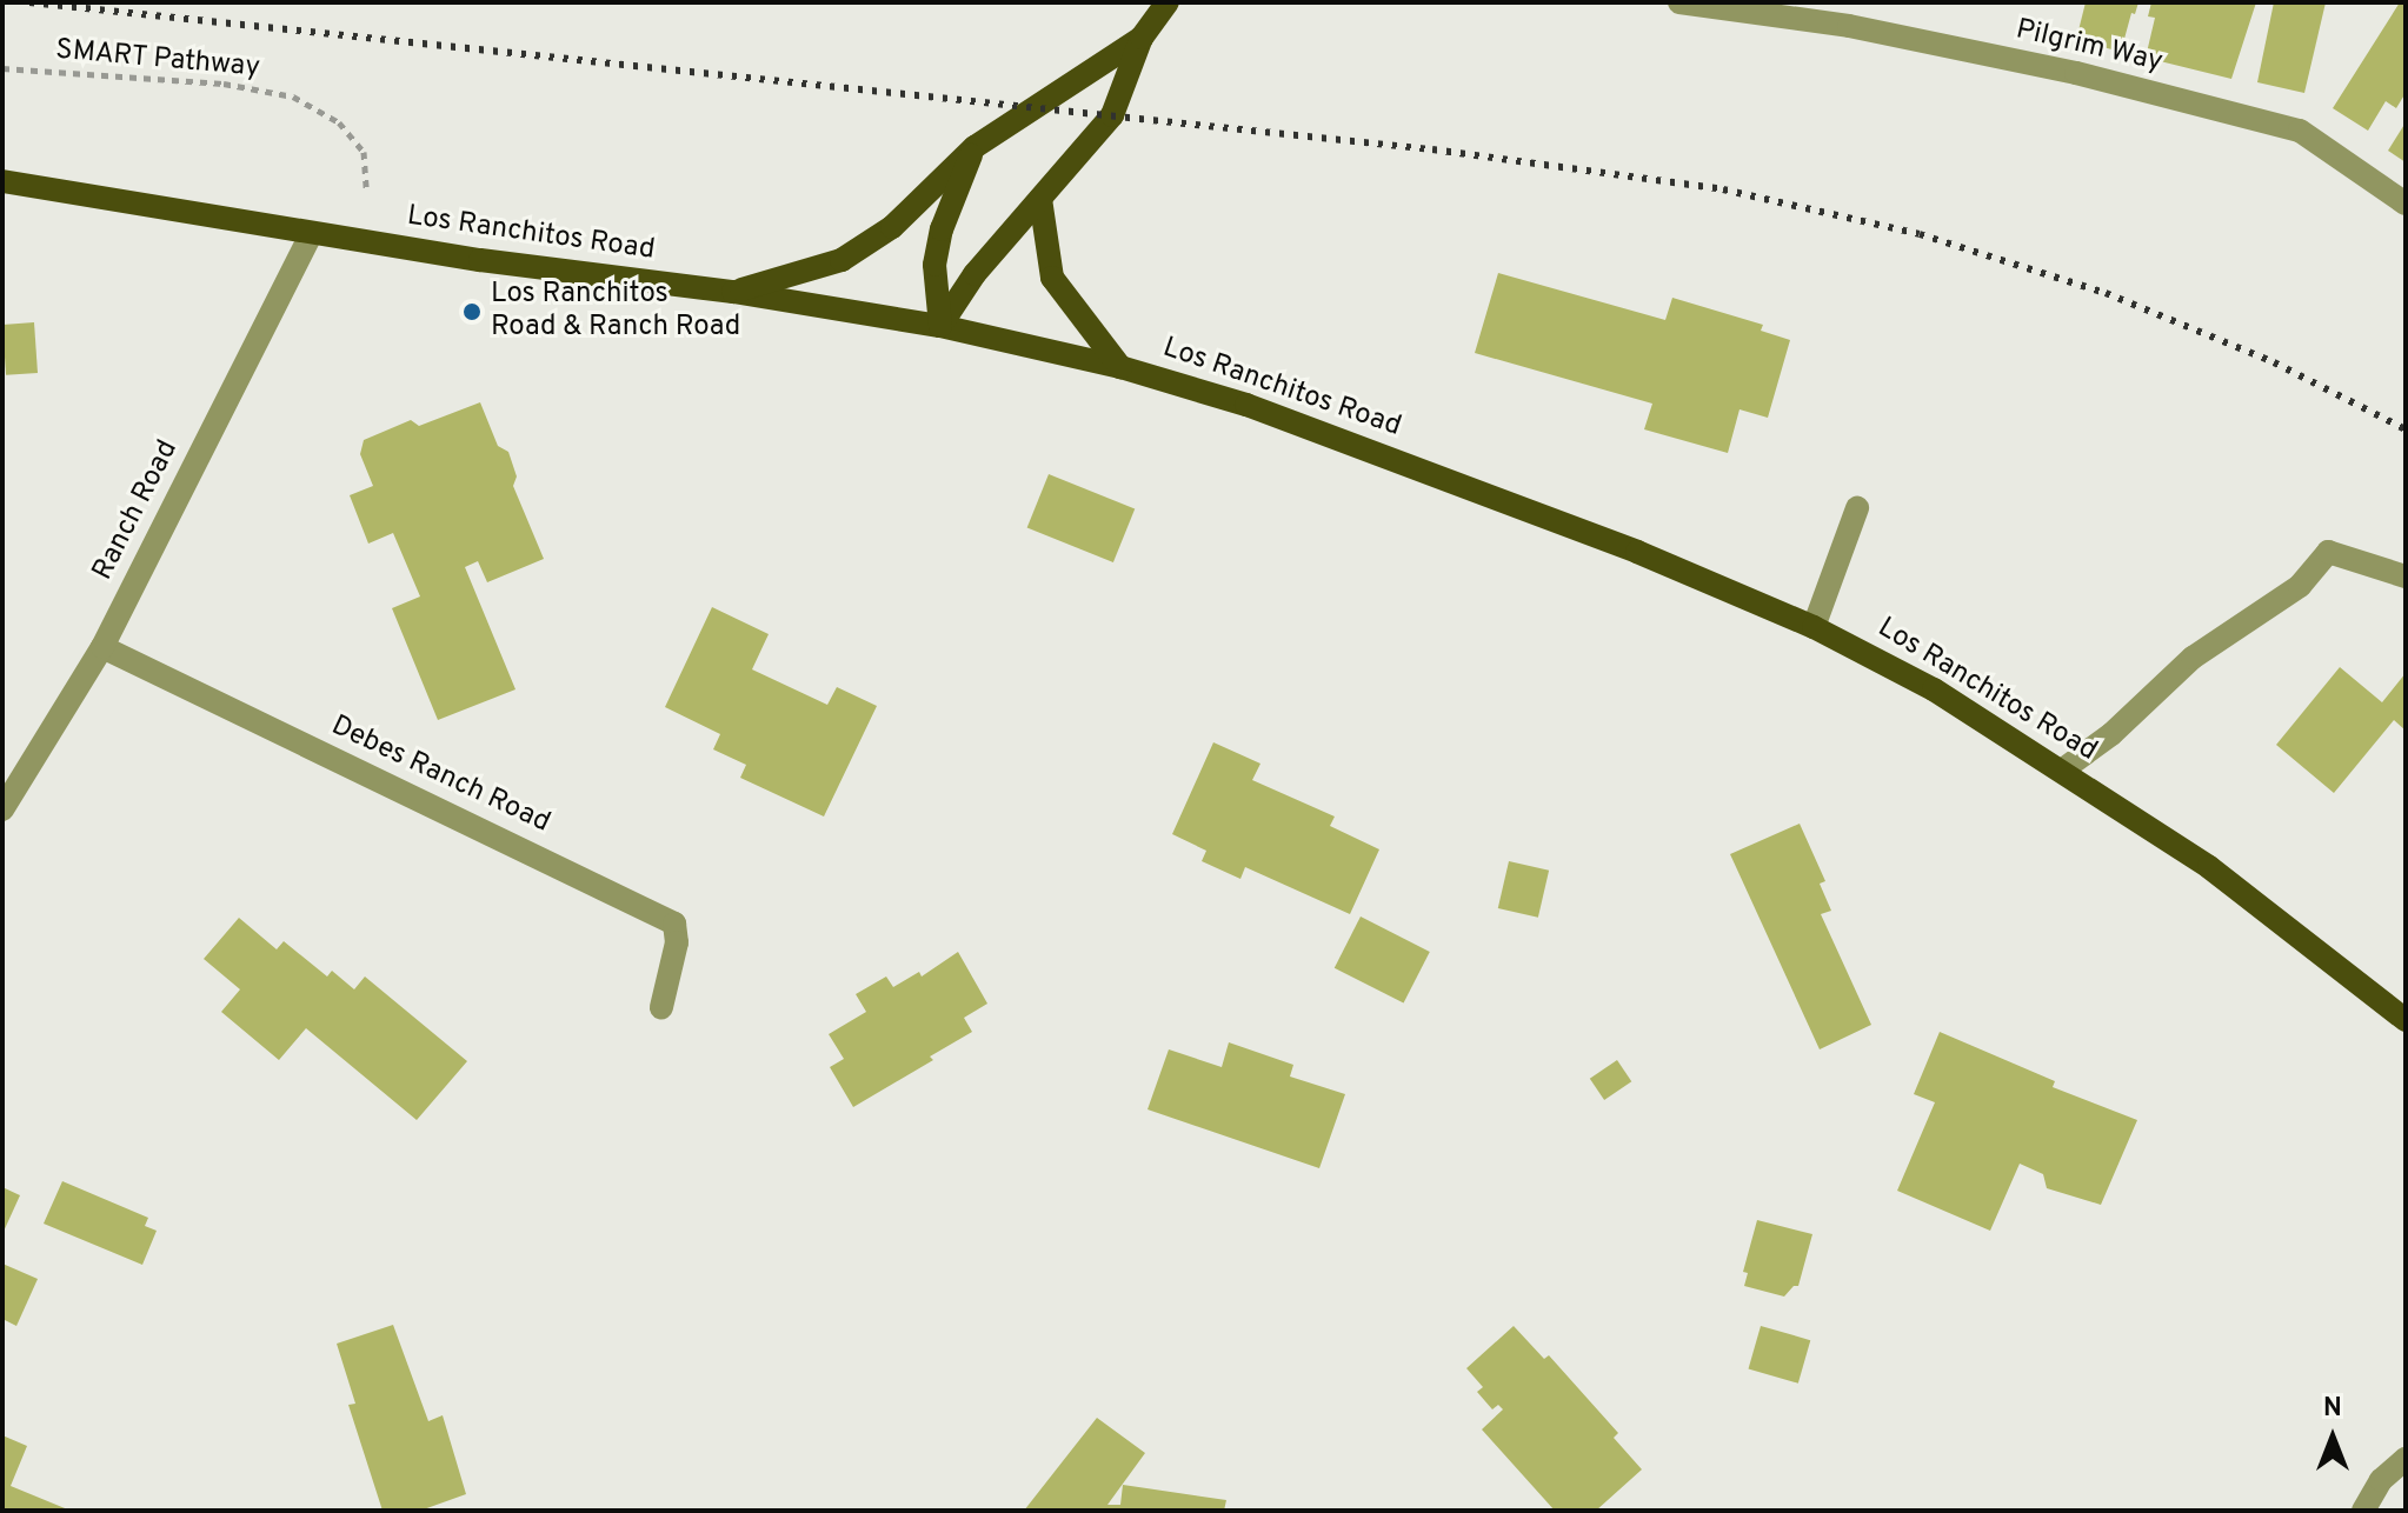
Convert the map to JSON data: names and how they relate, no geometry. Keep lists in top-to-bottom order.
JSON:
{
  "streets": {
    "main road": ["Los Ranchitos Road"],
    "street": ["Pilgrim Way", "Ranch Road", "Debes Ranch Road"],
    "path": ["SMART Pathway"]
  },
  "crossings": [
    ["Los Ranchitos Road", "Ranch Road"],
    ["Ranch Road", "Debes Ranch Road"]
  ],
  "places": ["Los Ranchitos Road & Ranch Road"],
  "north": "top"
}
